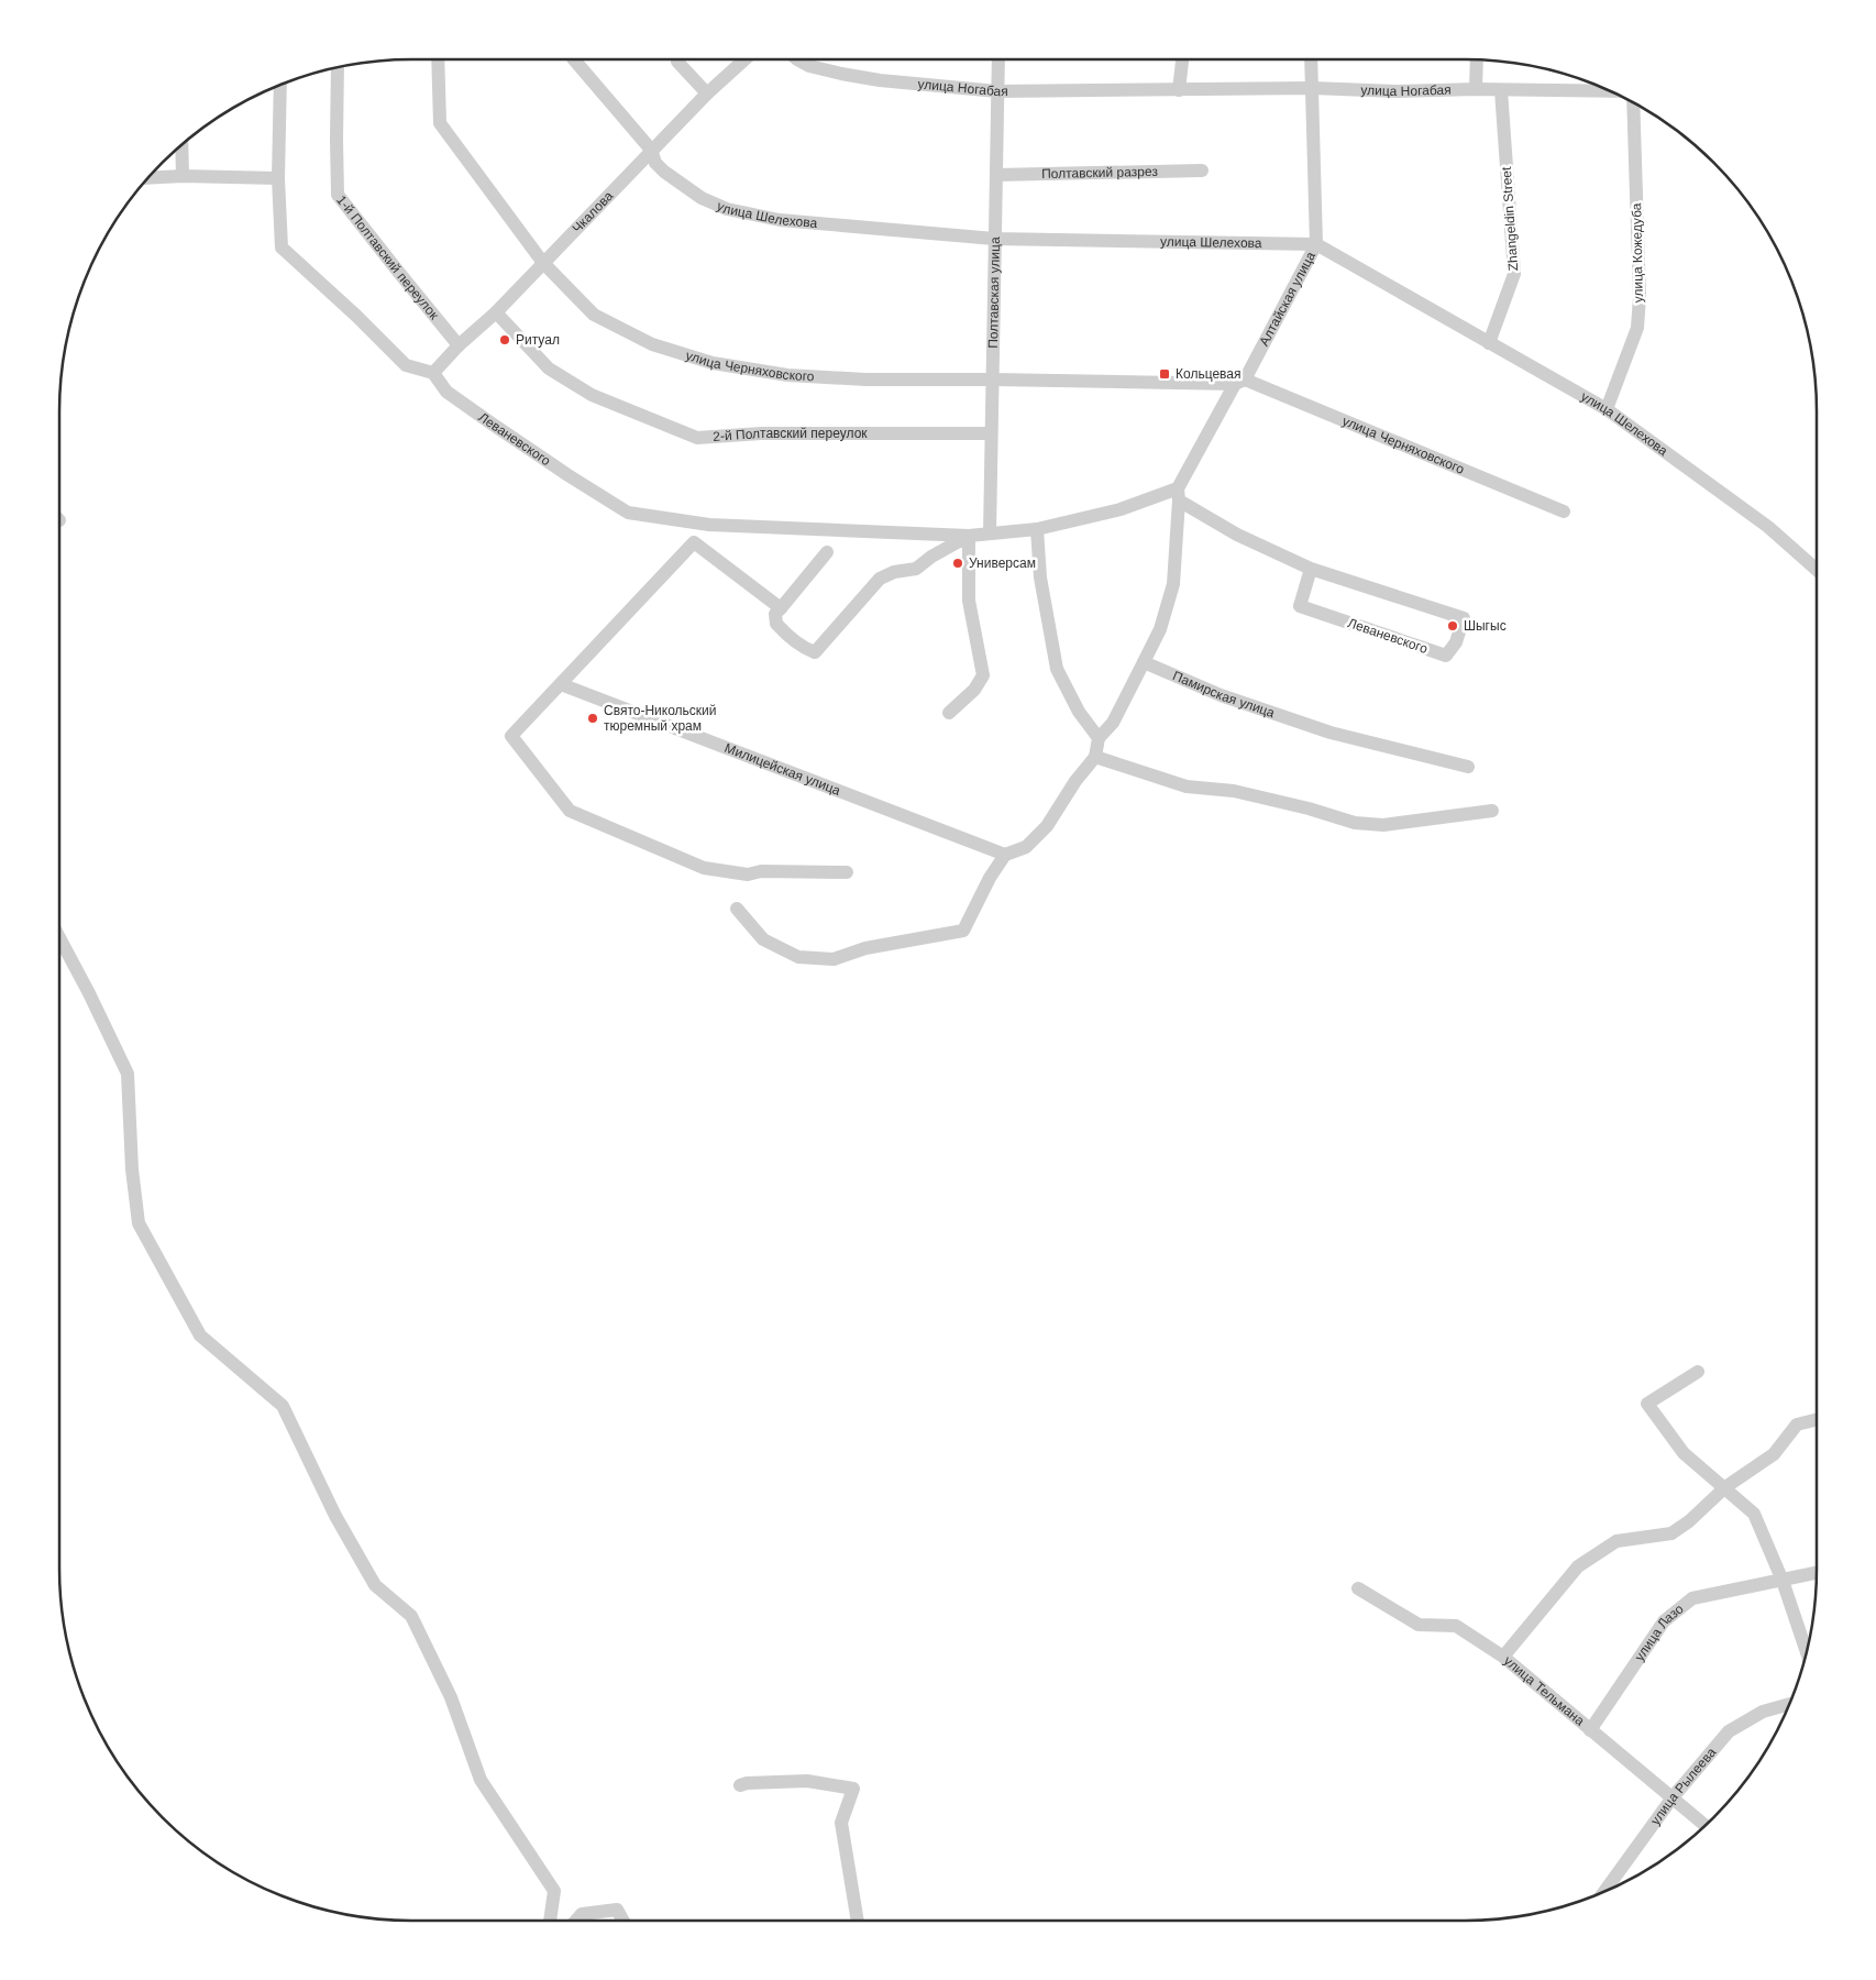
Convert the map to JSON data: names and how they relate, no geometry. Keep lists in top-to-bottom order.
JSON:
{
  "streets": {
    "street": [
      "улица Ногабая",
      "Полтавский разрез",
      "Чкалова",
      "улица Шелехова",
      "Zhangeldin Street",
      "улица Кожедуба",
      "1-й Полтавский переулок",
      "Полтавская улица",
      "Алтайская улица",
      "улица Черняховского",
      "2-й Полтавский переулок",
      "Леваневского",
      "Памирская улица",
      "Милицейская улица",
      "улица Лазо",
      "улица Тельмана",
      "улица Рылеева"
    ]
  },
  "crossings": [
    ["улица Ногабая", "Zhangeldin Street"],
    ["улица Ногабая", "Полтавская улица"],
    ["улица Ногабая", "Алтайская улица"],
    ["Полтавский разрез", "Полтавская улица"],
    ["Чкалова", "улица Шелехова"],
    ["Чкалова", "1-й Полтавский переулок"],
    ["Чкалова", "улица Черняховского"],
    ["Чкалова", "2-й Полтавский переулок"],
    ["Чкалова", "Леваневского"],
    ["улица Шелехова", "Zhangeldin Street"],
    ["улица Шелехова", "улица Кожедуба"],
    ["улица Шелехова", "Полтавская улица"],
    ["улица Шелехова", "Алтайская улица"],
    ["Полтавская улица", "улица Черняховского"],
    ["Полтавская улица", "2-й Полтавский переулок"],
    ["Полтавская улица", "Леваневского"],
    ["Алтайская улица", "улица Черняховского"],
    ["Алтайская улица", "Леваневского"],
    ["улица Лазо", "улица Тельмана"],
    ["улица Тельмана", "улица Рылеева"]
  ],
  "places": {
    "other": [
      "Ритуал",
      "Универсам",
      "Шыгыс",
      "Свято-Никольский тюремный храм"
    ],
    "transit": ["Кольцевая"]
  }
}
